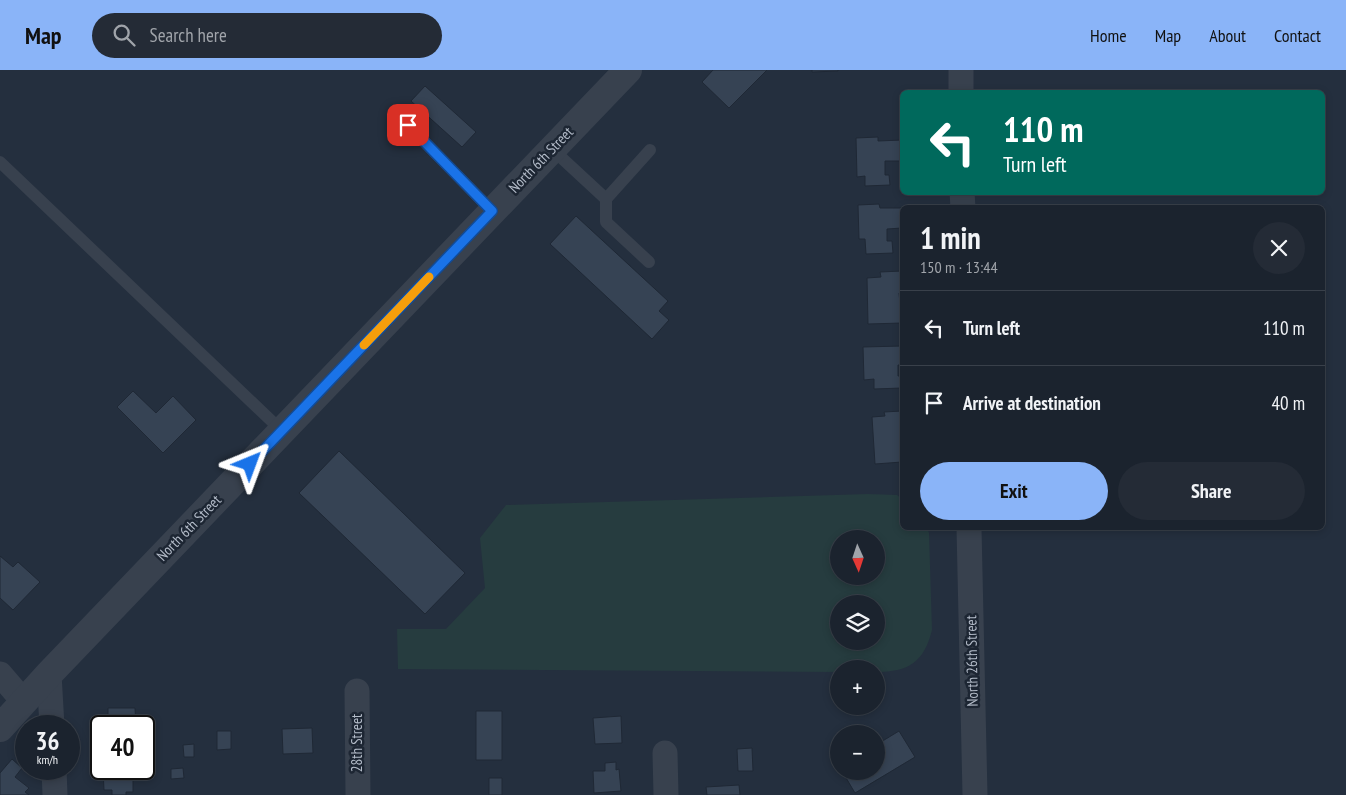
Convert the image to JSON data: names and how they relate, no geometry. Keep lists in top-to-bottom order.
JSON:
{
  "streets": {
    "street": ["North 6th Street", "North 26th Street", "28th Street"]
  },
  "north": "bottom",
  "page": {
    "header": "Map",
    "search": "Search here",
    "nav": [
      "Home",
      "Map",
      "About",
      "Contact"
    ],
    "turn": ["110 m", "Turn left"],
    "heading": ["1 min", "150 m · 13:44"],
    "list": [
      {
        "name": "Turn left",
        "value": "110 m"
      },
      {
        "name": "Arrive at destination",
        "value": "40 m"
      }
    ],
    "buttons": ["Exit", "Share"],
    "map_buttons": ["+", "−"],
    "speed": "36 km/h",
    "limit": "40"
  }
}
